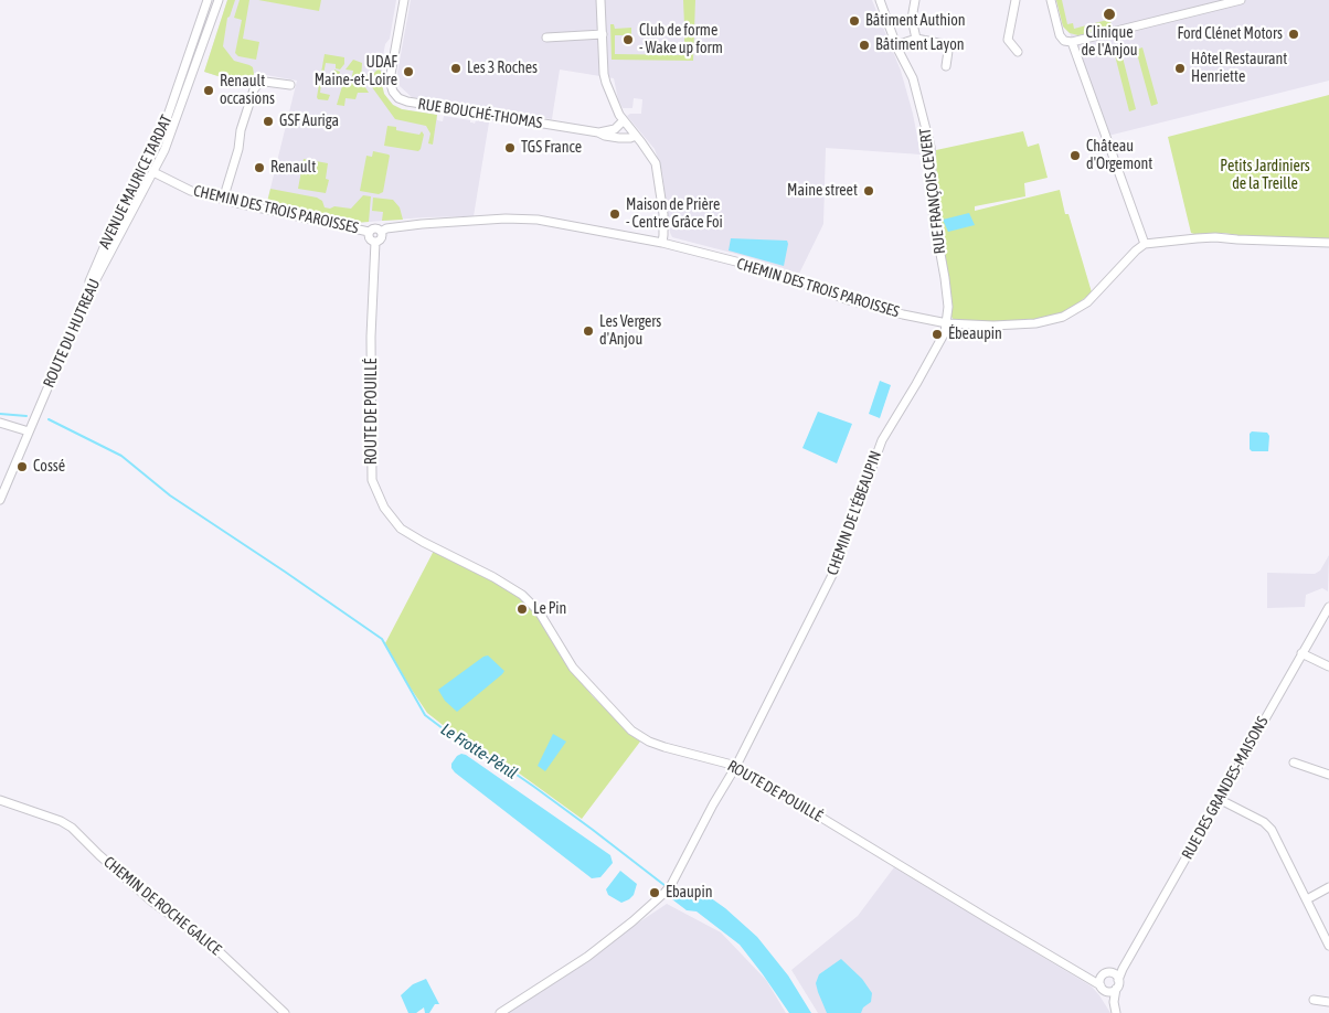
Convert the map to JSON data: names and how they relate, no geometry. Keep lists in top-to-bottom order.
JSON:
{
  "streets": {
    "street": [
      "RUE BOUCHÉ-THOMAS",
      "AVENUE MAURICE TARDAT",
      "RUE FRANÇOIS CEVERT",
      "CHEMIN DES TROIS PAROISSES",
      "ROUTE DU HUTREAU",
      "ROUTE DE POUILLÉ",
      "CHEMIN DE L'ÉBEAUPIN",
      "RUE DES GRANDES-MAISONS",
      "CHEMIN DE ROCHE GALICE"
    ]
  },
  "crossings": [
    ["AVENUE MAURICE TARDAT", "CHEMIN DES TROIS PAROISSES"],
    ["AVENUE MAURICE TARDAT", "ROUTE DU HUTREAU"],
    ["RUE FRANÇOIS CEVERT", "CHEMIN DES TROIS PAROISSES"],
    ["RUE FRANÇOIS CEVERT", "CHEMIN DE L'ÉBEAUPIN"],
    ["CHEMIN DES TROIS PAROISSES", "ROUTE DU HUTREAU"],
    ["CHEMIN DES TROIS PAROISSES", "ROUTE DE POUILLÉ"],
    ["CHEMIN DES TROIS PAROISSES", "CHEMIN DE L'ÉBEAUPIN"],
    ["ROUTE DE POUILLÉ", "CHEMIN DE L'ÉBEAUPIN"]
  ],
  "water": ["Le Frotte-Pénil"],
  "parks": ["Petits Jardiniers de la Treille"],
  "places": [
    "Clinique de l'Anjou",
    "Bâtiment Authion",
    "Ford Clénet Motors",
    "Club de forme - Wake up form",
    "Bâtiment Layon",
    "Les 3 Roches",
    "Hôtel Restaurant Henriette",
    "UDAF Maine-et-Loire",
    "Renault occasions",
    "GSF Auriga",
    "TGS France",
    "Château d'Orgemont",
    "Renault",
    "Maine street",
    "Maison de Prière - Centre Grâce Foi",
    "Les Vergers d'Anjou",
    "Ébeaupin",
    "Cossé",
    "Le Pin",
    "Ebaupin"
  ]
}
